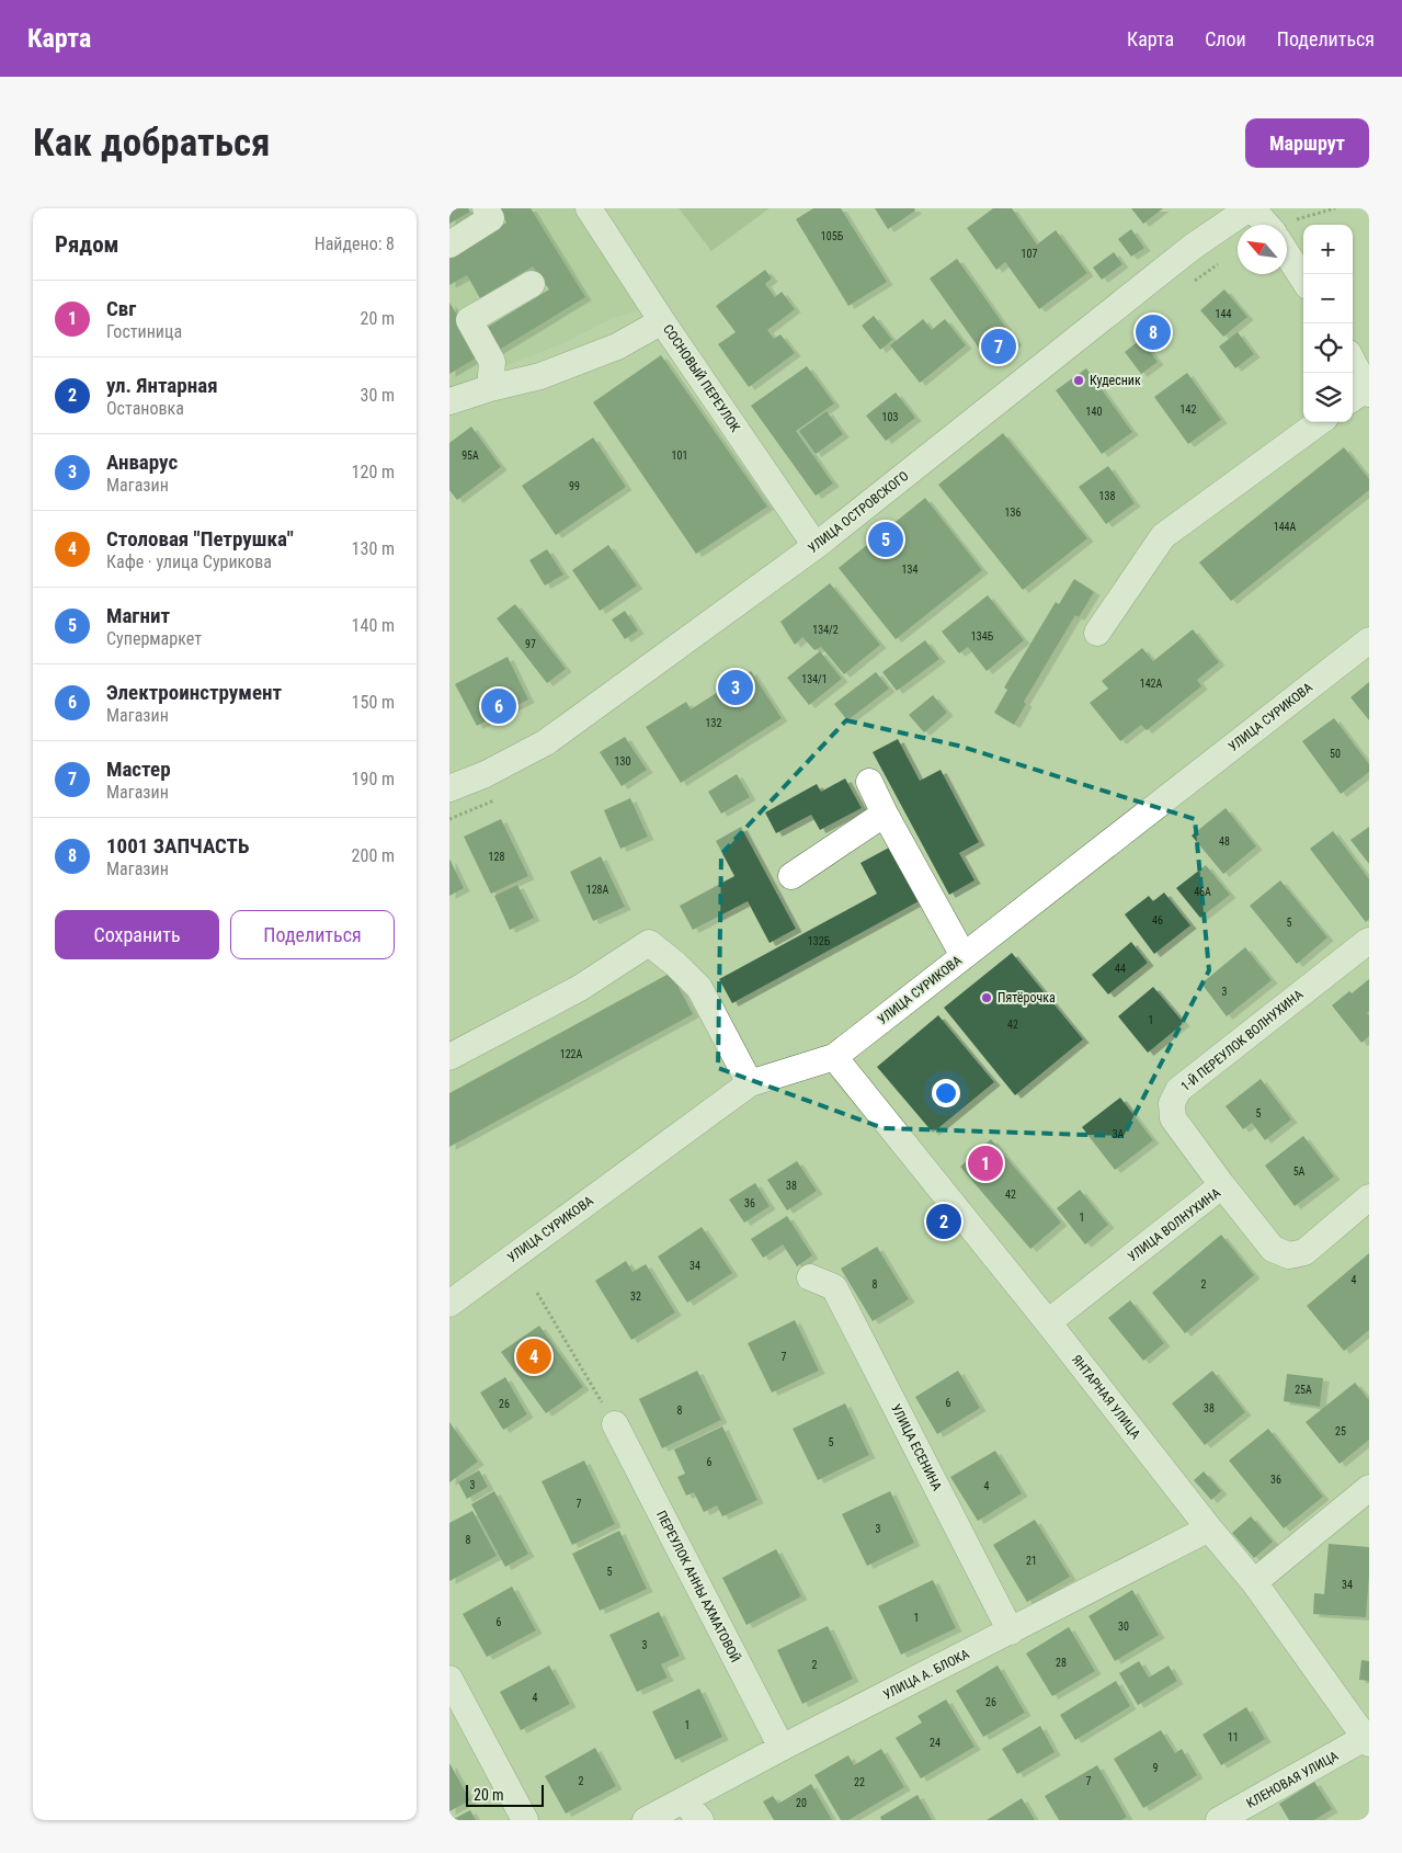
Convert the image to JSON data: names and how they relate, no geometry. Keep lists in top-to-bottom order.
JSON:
{
  "streets": {
    "street": [
      "СОСНОВЫЙ ПЕРЕУЛОК",
      "УЛИЦА ОСТРОВСКОГО",
      "УЛИЦА СУРИКОВА",
      "1-Й ПЕРЕУЛОК ВОЛНУХИНА",
      "УЛИЦА ВОЛНУХИНА",
      "ЯНТАРНАЯ УЛИЦА",
      "УЛИЦА ЕСЕНИНА",
      "ПЕРЕУЛОК АННЫ АХМАТОВОЙ",
      "УЛИЦА А. БЛОКА",
      "КЛЕНОВАЯ УЛИЦА"
    ]
  },
  "crossings": [
    ["СОСНОВЫЙ ПЕРЕУЛОК", "УЛИЦА ОСТРОВСКОГО"],
    ["УЛИЦА СУРИКОВА", "ЯНТАРНАЯ УЛИЦА"],
    ["1-Й ПЕРЕУЛОК ВОЛНУХИНА", "УЛИЦА ВОЛНУХИНА"],
    ["УЛИЦА ВОЛНУХИНА", "ЯНТАРНАЯ УЛИЦА"],
    ["ЯНТАРНАЯ УЛИЦА", "УЛИЦА А. БЛОКА"],
    ["ЯНТАРНАЯ УЛИЦА", "КЛЕНОВАЯ УЛИЦА"],
    ["УЛИЦА ЕСЕНИНА", "УЛИЦА А. БЛОКА"],
    ["ПЕРЕУЛОК АННЫ АХМАТОВОЙ", "УЛИЦА А. БЛОКА"]
  ],
  "places": ["Кудесник", "Пятёрочка"],
  "house_numbers": [
    "105Б",
    "107",
    "144",
    "142",
    "140",
    "103",
    "95А",
    "101",
    "99",
    "138",
    "136",
    "144А",
    "134",
    "134/2",
    "134Б",
    "97",
    "134/1",
    "142А",
    "132",
    "50",
    "130",
    "48",
    "128",
    "128А",
    "46А",
    "46",
    "5",
    "132Б",
    "44",
    "3",
    "1",
    "42",
    "122А",
    "5",
    "3А",
    "5А",
    "38",
    "42",
    "36",
    "1",
    "34",
    "4",
    "8",
    "2",
    "32",
    "7",
    "25А",
    "6",
    "26",
    "38",
    "8",
    "25",
    "5",
    "6",
    "36",
    "3",
    "4",
    "7",
    "3",
    "8",
    "21",
    "5",
    "34",
    "1",
    "6",
    "30",
    "3",
    "28",
    "2",
    "4",
    "26",
    "1",
    "11",
    "24",
    "9",
    "2",
    "7",
    "22",
    "20"
  ],
  "scale_bar": "20 m",
  "north": "top left",
  "page": {
    "header": "Карта",
    "nav": ["Карта", "Слои", "Поделиться"],
    "buttons": [
      "Маршрут",
      ["Сохранить", "Поделиться"]
    ],
    "title": "Как добраться",
    "heading": ["Рядом", "Найдено: 8"],
    "map_buttons": ["+", "−"],
    "list": [
      {
        "mark": "1",
        "name": "Свг",
        "note": "Гостиница",
        "value": "20 m"
      },
      {
        "mark": "2",
        "name": "ул. Янтарная",
        "note": "Остановка",
        "value": "30 m"
      },
      {
        "mark": "3",
        "name": "Анварус",
        "note": "Магазин",
        "value": "120 m"
      },
      {
        "mark": "4",
        "name": "Столовая \"Петрушка\"",
        "note": "Кафе · улица Сурикова",
        "value": "130 m"
      },
      {
        "mark": "5",
        "name": "Магнит",
        "note": "Супермаркет",
        "value": "140 m"
      },
      {
        "mark": "6",
        "name": "Электроинструмент",
        "note": "Магазин",
        "value": "150 m"
      },
      {
        "mark": "7",
        "name": "Мастер",
        "note": "Магазин",
        "value": "190 m"
      },
      {
        "mark": "8",
        "name": "1001 ЗАПЧАСТЬ",
        "note": "Магазин",
        "value": "200 m"
      }
    ],
    "pins": [
      "8",
      "7",
      "5",
      "3",
      "6",
      "1",
      "2",
      "4"
    ],
    "scale": "20 m"
  }
}
